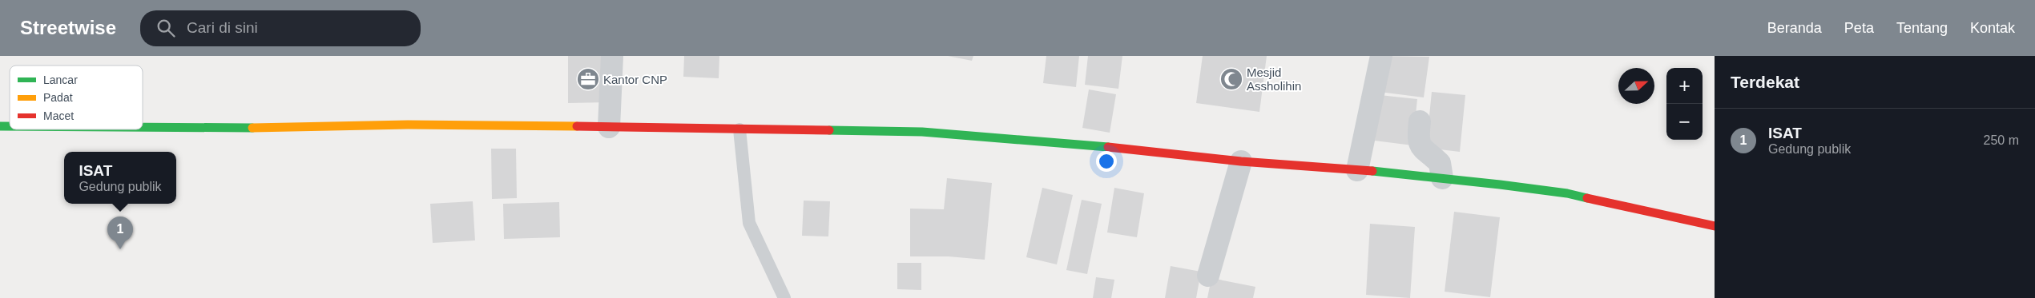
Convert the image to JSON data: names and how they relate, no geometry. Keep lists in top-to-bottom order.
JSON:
{
  "places": {
    "office": ["Kantor CNP"],
    "mosque": ["Mesjid Assholihin"]
  },
  "legend": ["Lancar", "Padat", "Macet"],
  "north": "right",
  "page": {
    "header": "Streetwise",
    "search": "Cari di sini",
    "nav": [
      "Beranda",
      "Peta",
      "Tentang",
      "Kontak"
    ],
    "heading": "Terdekat",
    "map_buttons": ["+", "−"],
    "list": [
      {
        "mark": "1",
        "name": "ISAT",
        "note": "Gedung publik",
        "value": "250 m"
      }
    ],
    "popup": ["ISAT", "Gedung publik"],
    "pins": "1"
  }
}
